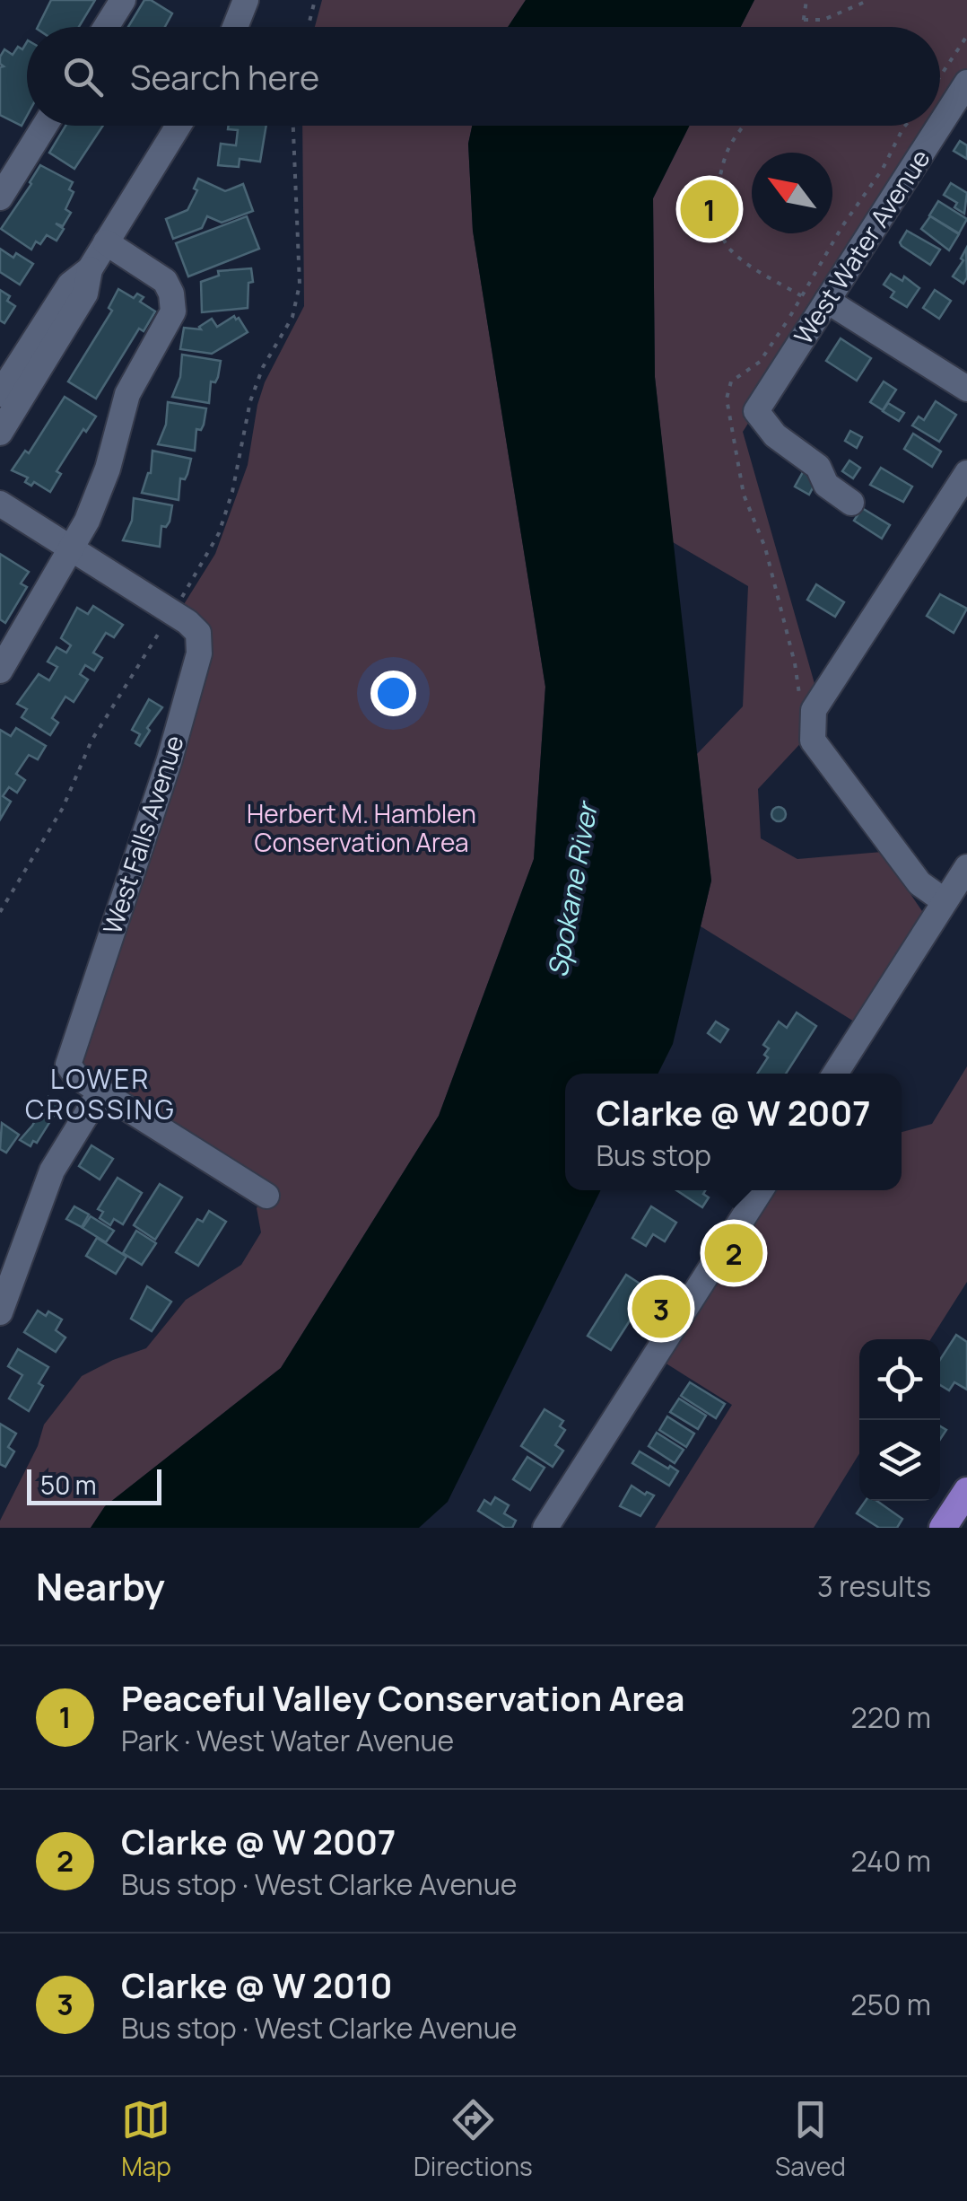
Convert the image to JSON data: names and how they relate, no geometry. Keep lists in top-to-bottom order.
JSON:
{
  "streets": {
    "street": ["West Water Avenue", "West Falls Avenue"]
  },
  "districts": ["LOWER CROSSING"],
  "water": ["Spokane River"],
  "parks": ["Herbert M. Hamblen Conservation Area"],
  "scale_bar": "50 m",
  "north": "top left",
  "page": {
    "search": "Search here",
    "pins": ["1", "2", "3"],
    "popup": ["Clarke @ W 2007", "Bus stop"],
    "scale": "50 m",
    "heading": ["Nearby", "3 results"],
    "list": [
      {
        "mark": "1",
        "name": "Peaceful Valley Conservation Area",
        "note": "Park · West Water Avenue",
        "value": "220 m"
      },
      {
        "mark": "2",
        "name": "Clarke @ W 2007",
        "note": "Bus stop · West Clarke Avenue",
        "value": "240 m"
      },
      {
        "mark": "3",
        "name": "Clarke @ W 2010",
        "note": "Bus stop · West Clarke Avenue",
        "value": "250 m"
      }
    ],
    "nav": ["Map", "Directions", "Saved"]
  }
}
